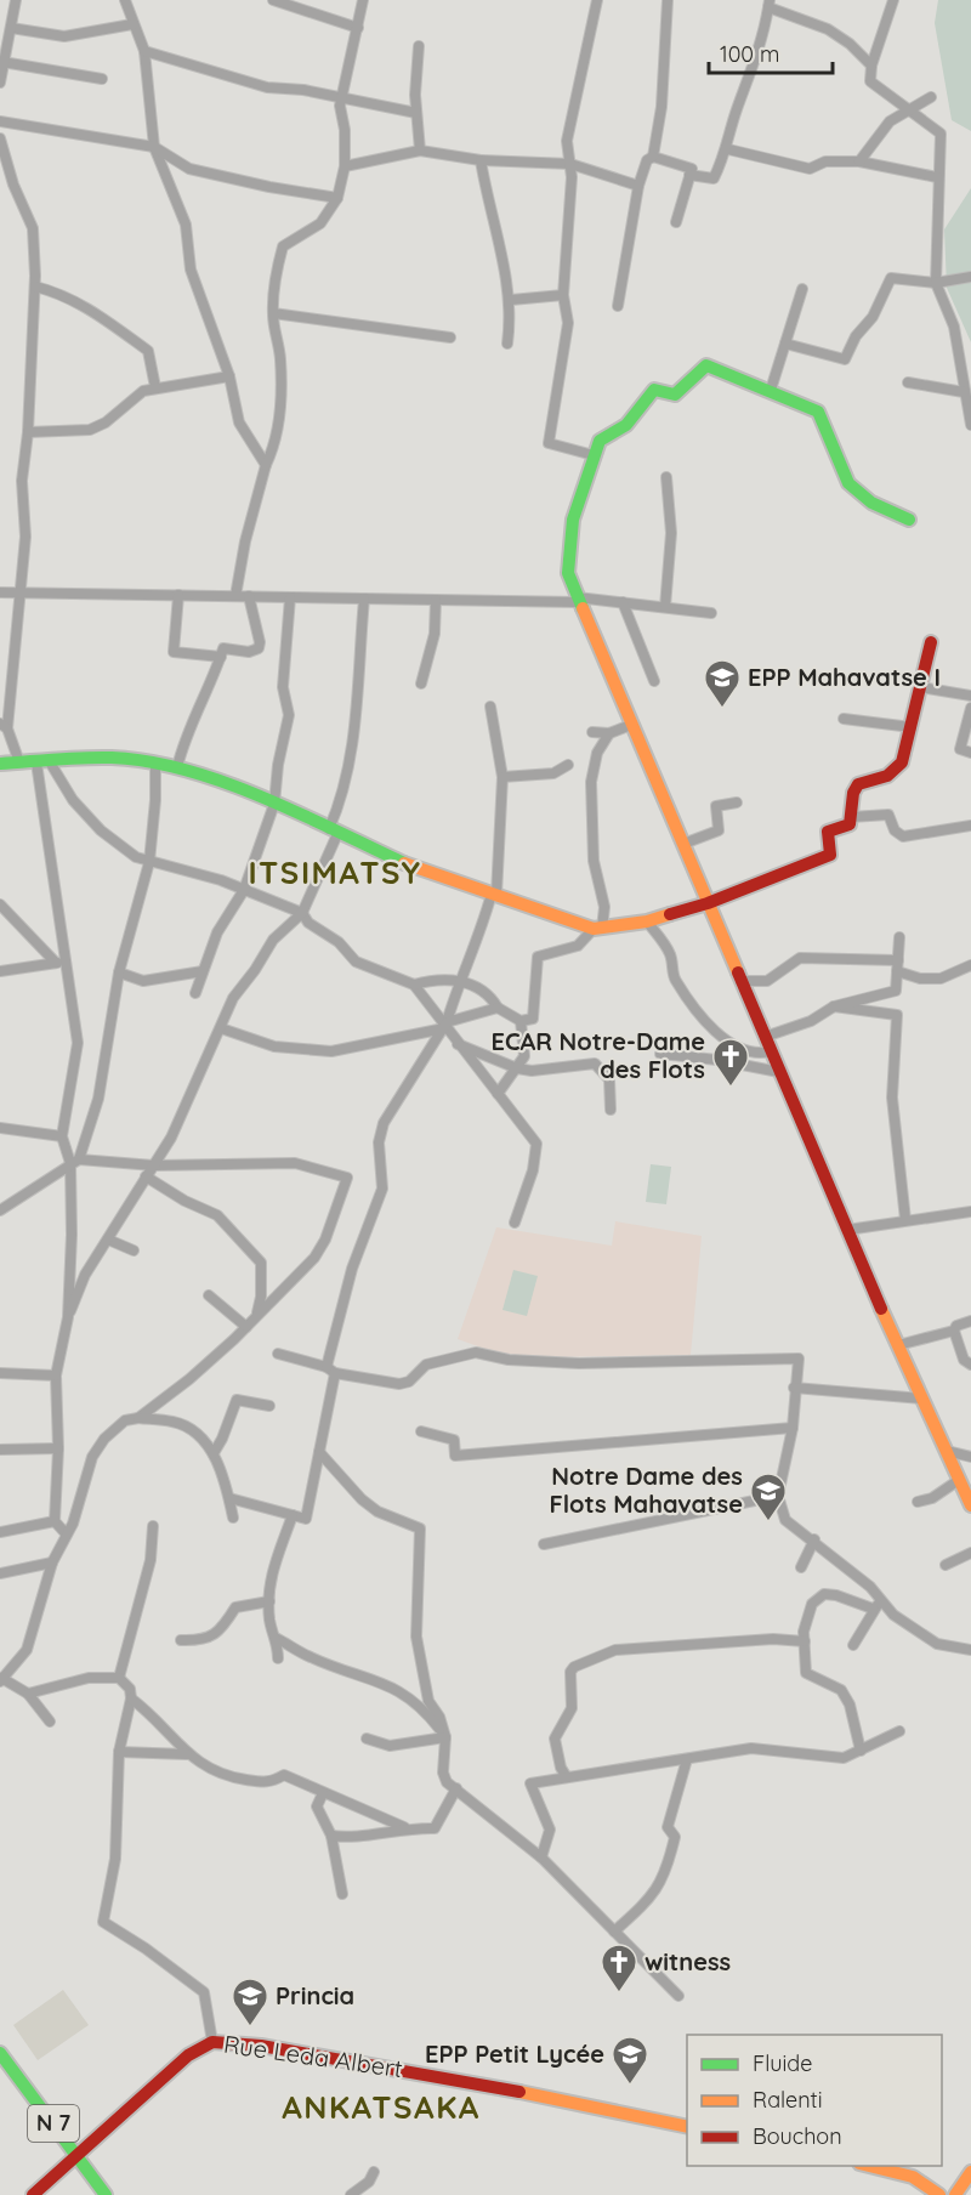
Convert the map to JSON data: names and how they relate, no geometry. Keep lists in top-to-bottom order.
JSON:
{
  "streets": {
    "street": ["Rue Leda Albert", "N 7"]
  },
  "crossings": [
    ["Rue Leda Albert", "N 7"]
  ],
  "districts": ["ITSIMATSY", "ANKATSAKA"],
  "places": {
    "school or university": [
      "EPP Mahavatse I",
      "Notre Dame des Flots Mahavatse",
      "Princia",
      "EPP Petit Lycée"
    ],
    "church": ["ECAR Notre-Dame des Flots", "witness"]
  },
  "legend": ["Fluide", "Ralenti", "Bouchon"],
  "scale_bar": "100 m"
}
